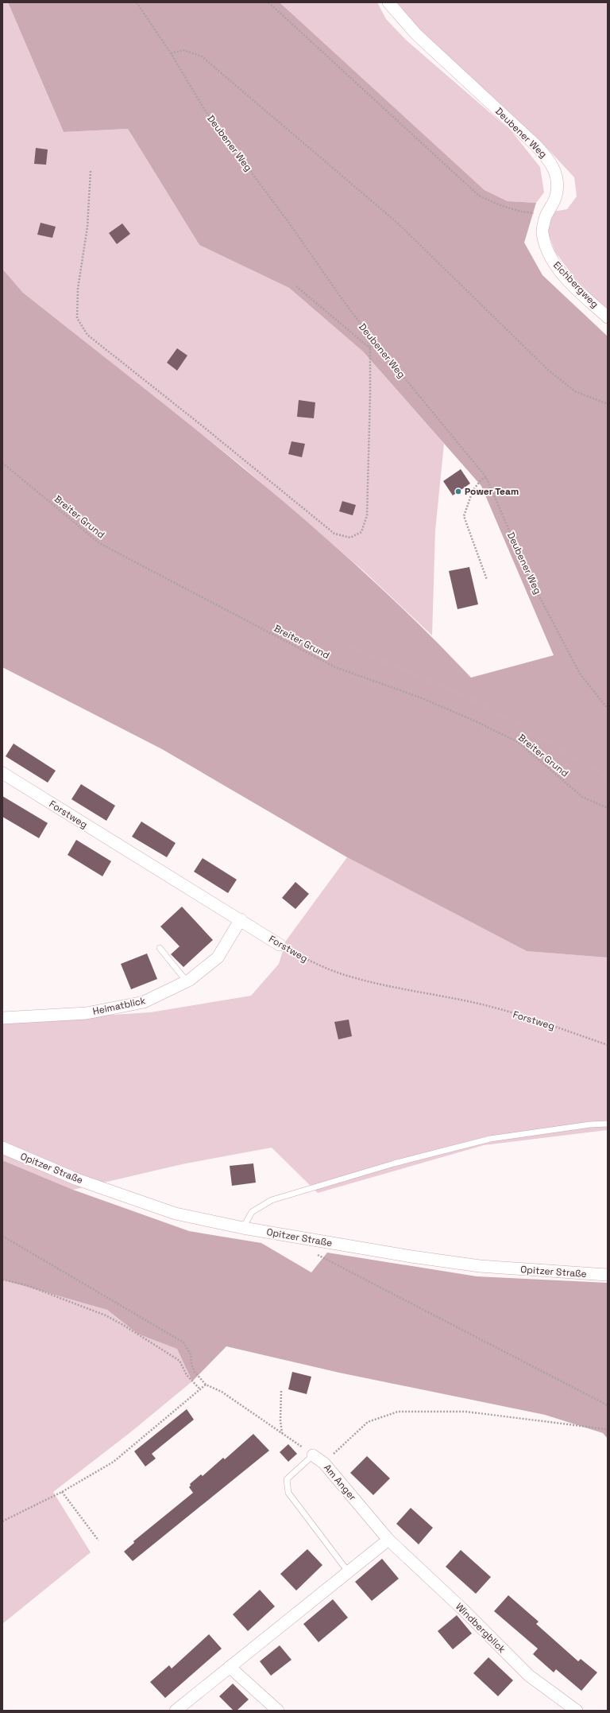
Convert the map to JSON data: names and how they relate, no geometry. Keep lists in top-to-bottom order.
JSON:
{
  "streets": {
    "street": [
      "Deubener Weg",
      "Eichbergweg",
      "Forstweg",
      "Heimatblick",
      "Opitzer Straße",
      "Am Anger",
      "Windbergblick"
    ],
    "path": ["Breiter Grund"]
  },
  "crossings": [
    ["Deubener Weg", "Eichbergweg"],
    ["Forstweg", "Heimatblick"],
    ["Am Anger", "Windbergblick"]
  ],
  "places": ["Power Team"]
}
